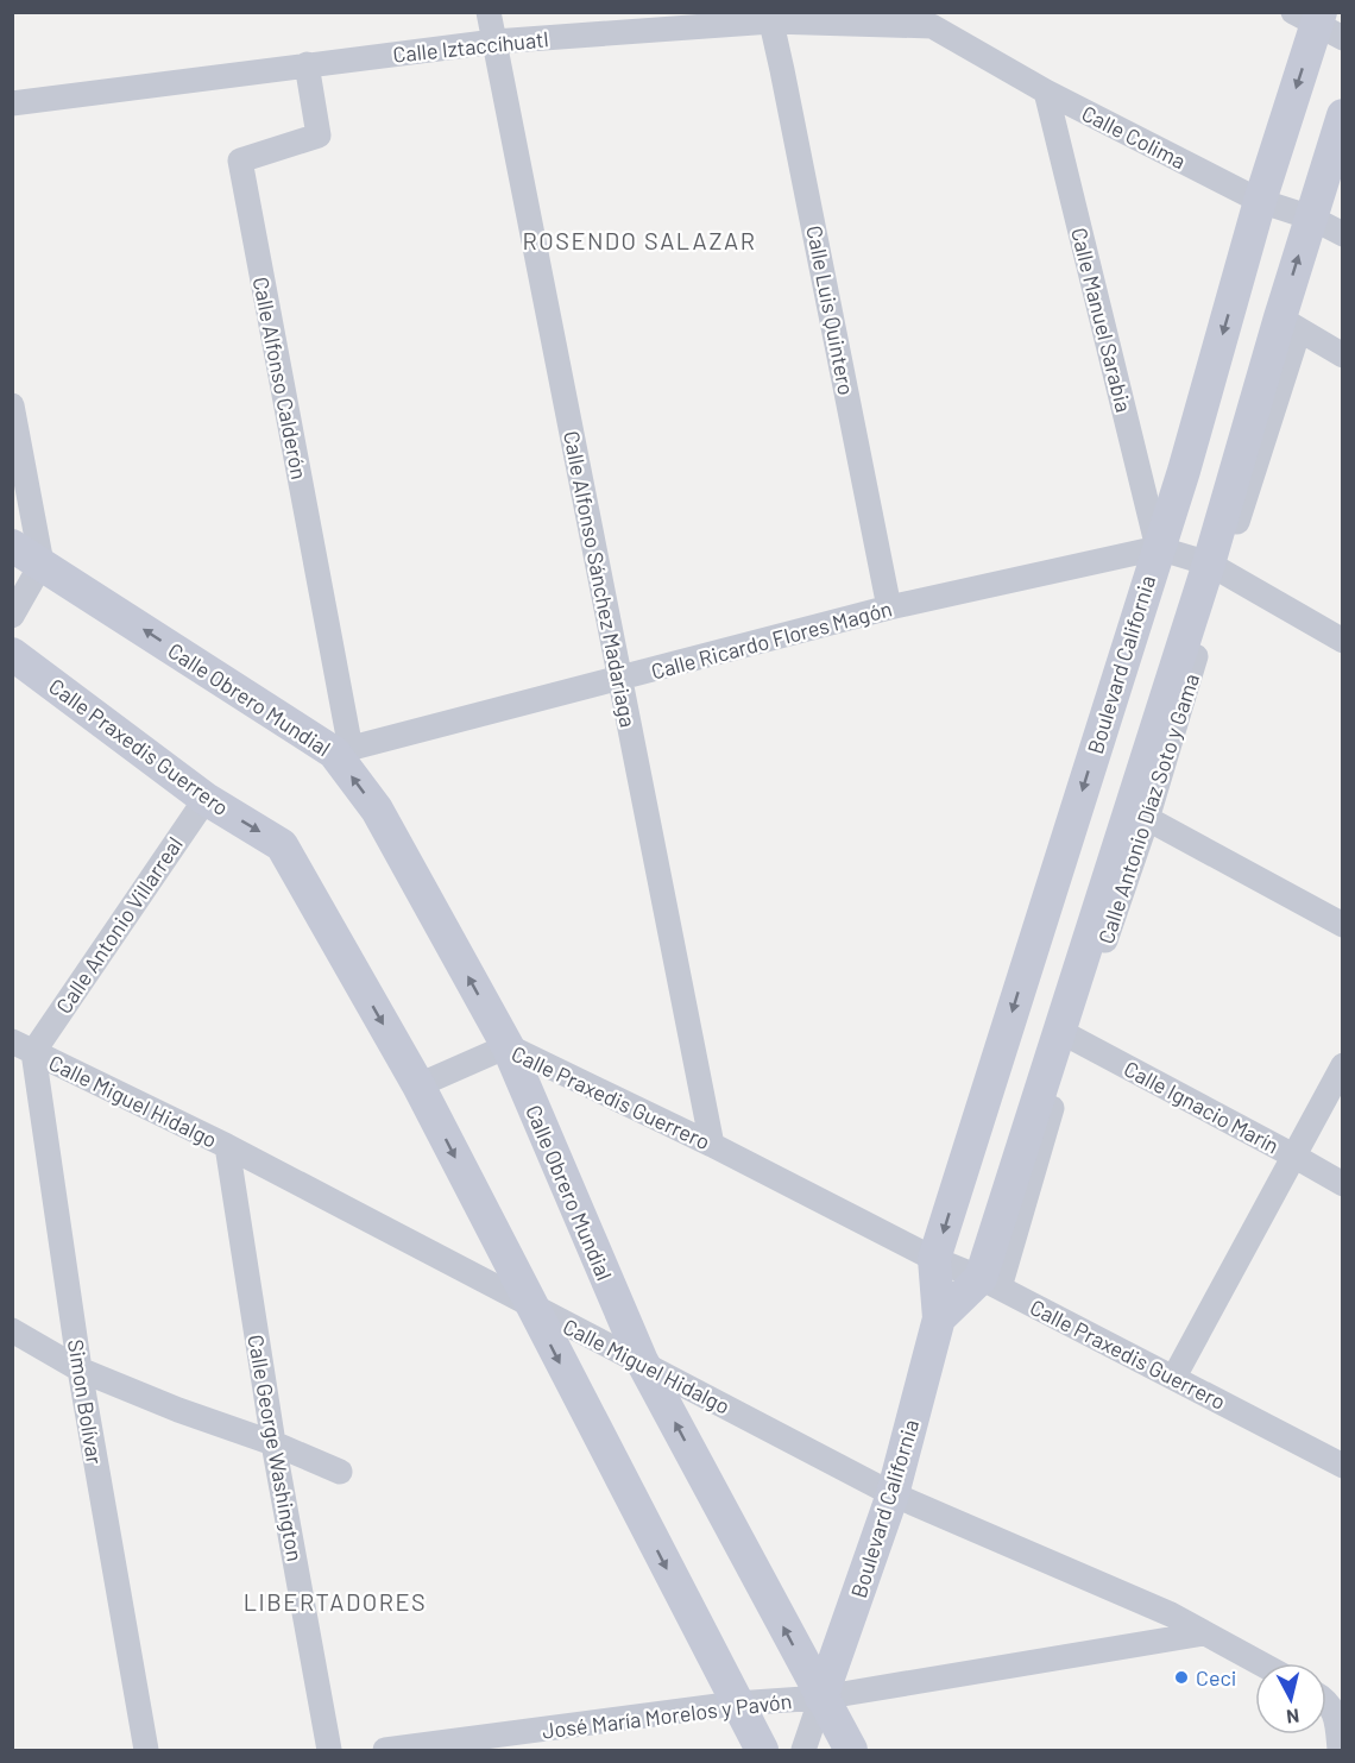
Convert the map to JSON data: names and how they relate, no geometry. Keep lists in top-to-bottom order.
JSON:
{
  "streets": {
    "street": [
      "Calle Iztaccíhuatl",
      "Calle Colima",
      "Calle Luis Quintero",
      "Calle Manuel Sarabia",
      "Calle Alfonso Calderón",
      "Calle Alfonso Sánchez Madariaga",
      "Calle Ricardo Flores Magón",
      "Boulevard California",
      "Calle Obrero Mundial",
      "Calle Praxedis Guerrero",
      "Calle Antonio Villarreal",
      "Calle Miguel Hidalgo",
      "Calle Ignacio Marín",
      "Simon Bolívar",
      "Calle George Washington",
      "José María Morelos y Pavón"
    ]
  },
  "crossings": [
    ["Calle Iztaccíhuatl", "Calle Colima"],
    ["Calle Iztaccíhuatl", "Calle Luis Quintero"],
    ["Calle Iztaccíhuatl", "Calle Alfonso Calderón"],
    ["Calle Iztaccíhuatl", "Calle Alfonso Sánchez Madariaga"],
    ["Calle Colima", "Calle Manuel Sarabia"],
    ["Calle Colima", "Boulevard California"],
    ["Calle Luis Quintero", "Calle Ricardo Flores Magón"],
    ["Calle Manuel Sarabia", "Calle Ricardo Flores Magón"],
    ["Calle Manuel Sarabia", "Boulevard California"],
    ["Calle Alfonso Calderón", "Calle Ricardo Flores Magón"],
    ["Calle Alfonso Calderón", "Calle Obrero Mundial"],
    ["Calle Alfonso Sánchez Madariaga", "Calle Ricardo Flores Magón"],
    ["Calle Alfonso Sánchez Madariaga", "Calle Praxedis Guerrero"],
    ["Calle Ricardo Flores Magón", "Boulevard California"],
    ["Calle Ricardo Flores Magón", "Calle Obrero Mundial"],
    ["Boulevard California", "Calle Obrero Mundial"],
    ["Boulevard California", "Calle Praxedis Guerrero"],
    ["Boulevard California", "Calle Miguel Hidalgo"],
    ["Boulevard California", "José María Morelos y Pavón"],
    ["Calle Obrero Mundial", "Calle Praxedis Guerrero"],
    ["Calle Obrero Mundial", "Calle Miguel Hidalgo"],
    ["Calle Obrero Mundial", "José María Morelos y Pavón"],
    ["Calle Praxedis Guerrero", "Calle Antonio Villarreal"],
    ["Calle Antonio Villarreal", "Calle Miguel Hidalgo"],
    ["Calle Antonio Villarreal", "Simon Bolívar"],
    ["Calle Miguel Hidalgo", "Simon Bolívar"],
    ["Calle Miguel Hidalgo", "Calle George Washington"],
    ["Calle Miguel Hidalgo", "José María Morelos y Pavón"]
  ],
  "districts": ["ROSENDO SALAZAR", "LIBERTADORES"],
  "places": ["Ceci"],
  "north": "bottom"
}
